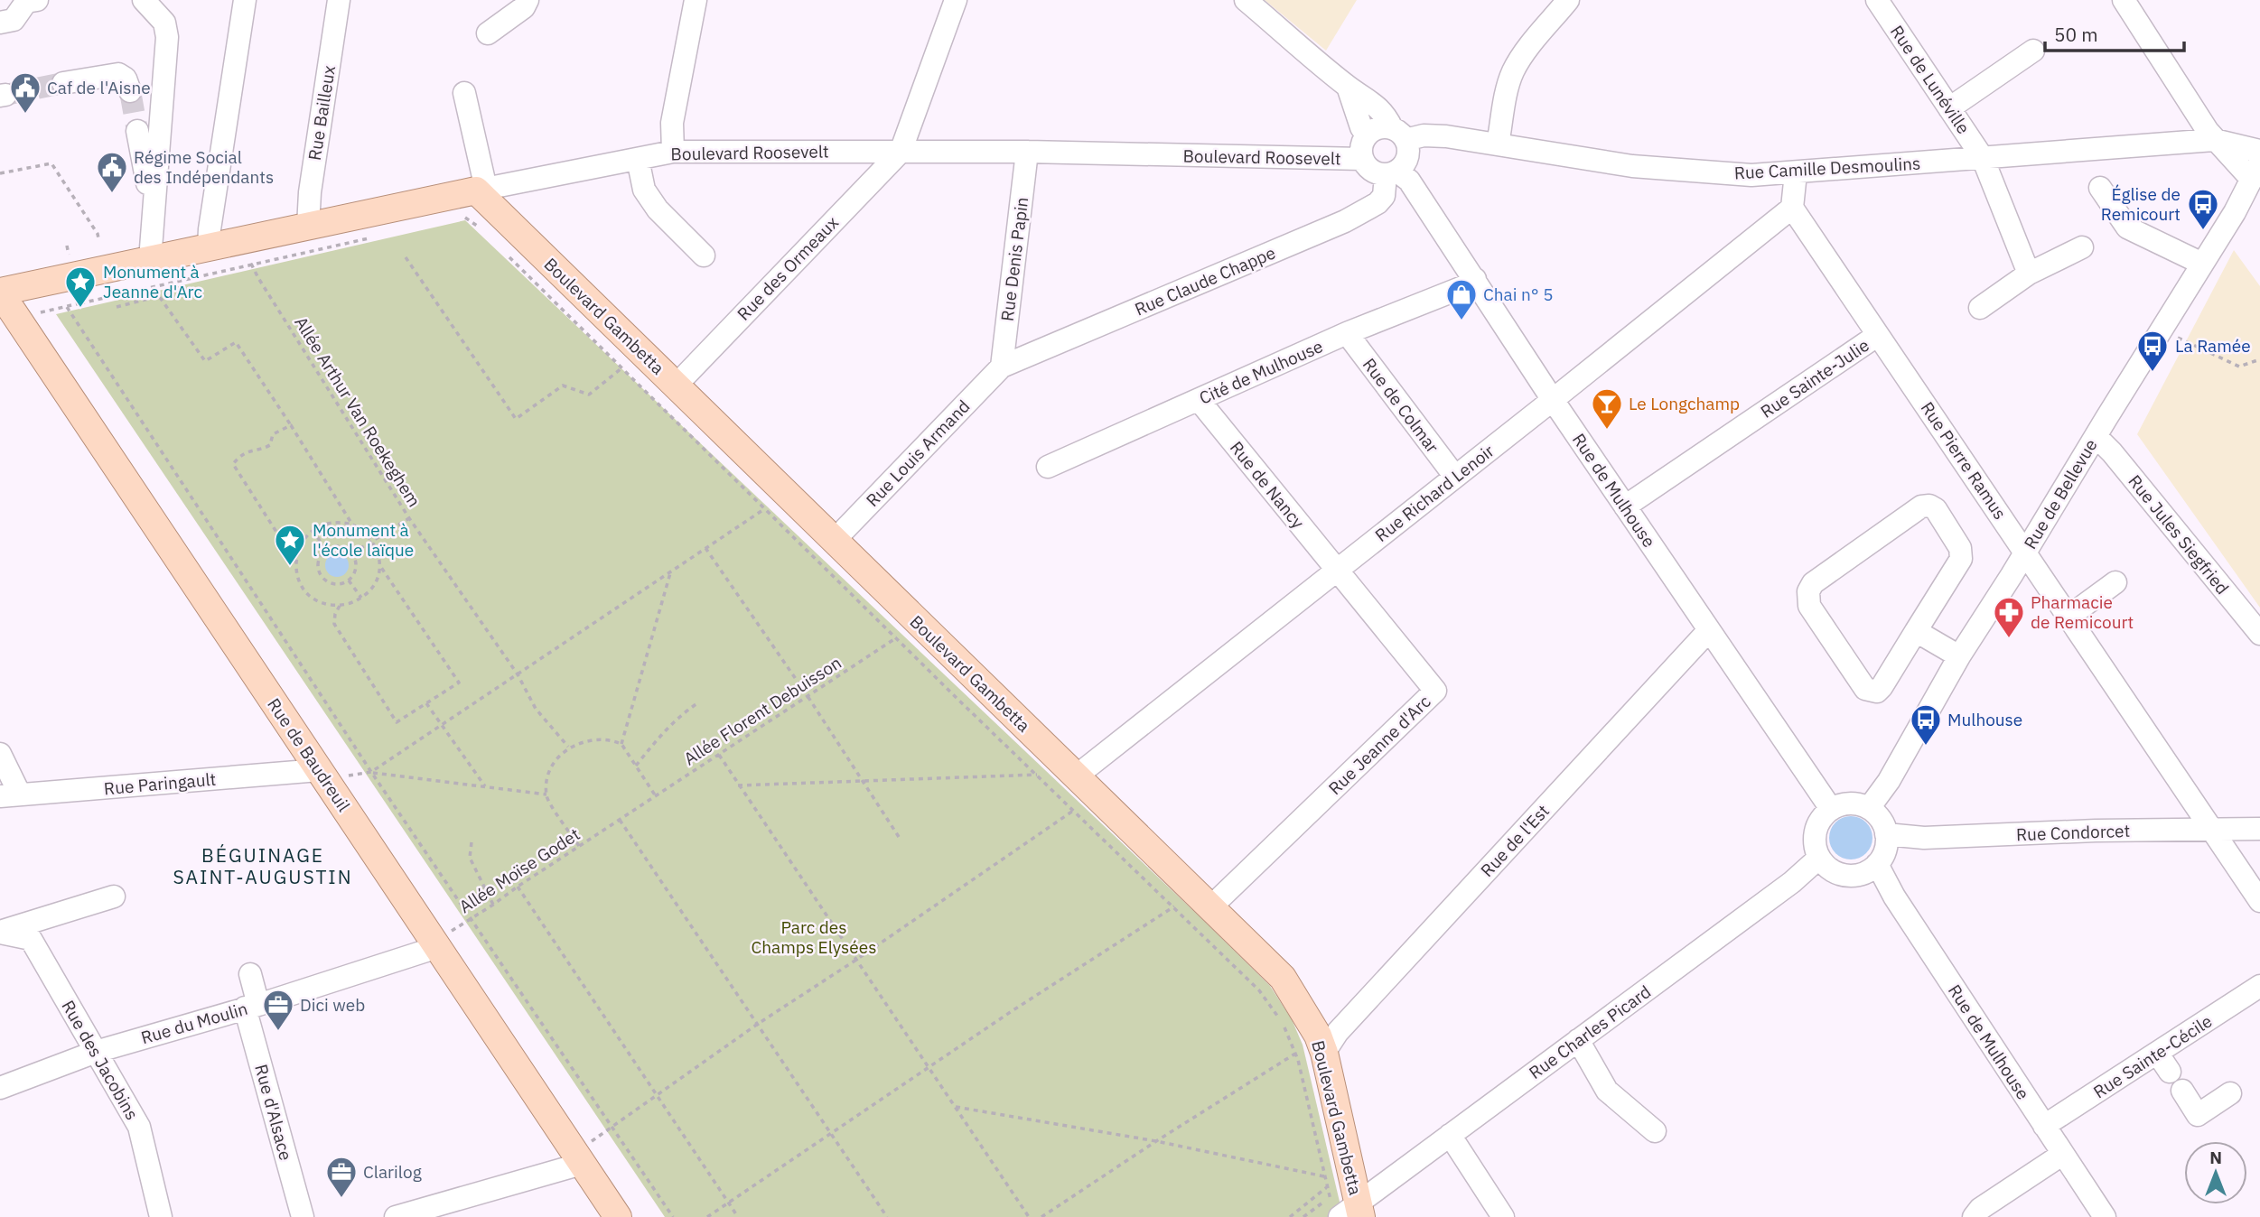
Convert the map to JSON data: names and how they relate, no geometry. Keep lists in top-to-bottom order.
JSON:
{
  "streets": {
    "main road": ["Boulevard Roosevelt", "Boulevard Gambetta", "Rue de Baudreuil"],
    "street": [
      "Rue de Lunéville",
      "Rue Bailleux",
      "Rue Camille Desmoulins",
      "Rue Denis Papin",
      "Rue des Ormeaux",
      "Rue Claude Chappe",
      "Cité de Mulhouse",
      "Rue Sainte-Julie",
      "Rue de Colmar",
      "Rue Louis Armand",
      "Rue Pierre Ramus",
      "Rue de Nancy",
      "Rue de Mulhouse",
      "Rue Richard Lenoir",
      "Rue de Bellevue",
      "Rue Jules Siegfried",
      "Rue Jeanne d'Arc",
      "Rue Paringault",
      "Rue Condorcet",
      "Rue de l'Est",
      "Rue du Moulin",
      "Rue Charles Picard",
      "Rue Sainte-Cécile",
      "Rue des Jacobins",
      "Rue d'Alsace"
    ],
    "path": ["Allée Arthur Van Roekeghem", "Allée Florent Debuisson", "Allée Moïse Godet"]
  },
  "crossings": [
    ["Rue de Lunéville", "Rue Camille Desmoulins"],
    ["Rue Bailleux", "Boulevard Roosevelt"],
    ["Boulevard Roosevelt", "Rue Camille Desmoulins"],
    ["Boulevard Roosevelt", "Rue Denis Papin"],
    ["Boulevard Roosevelt", "Rue des Ormeaux"],
    ["Boulevard Roosevelt", "Rue Claude Chappe"],
    ["Boulevard Roosevelt", "Boulevard Gambetta"],
    ["Boulevard Roosevelt", "Allée Arthur Van Roekeghem"],
    ["Boulevard Roosevelt", "Rue de Mulhouse"],
    ["Boulevard Roosevelt", "Rue de Baudreuil"],
    ["Rue Camille Desmoulins", "Rue Claude Chappe"],
    ["Rue Camille Desmoulins", "Rue de Mulhouse"],
    ["Rue Denis Papin", "Rue Claude Chappe"],
    ["Rue Denis Papin", "Rue Louis Armand"],
    ["Rue des Ormeaux", "Boulevard Gambetta"],
    ["Rue Claude Chappe", "Rue Louis Armand"],
    ["Rue Claude Chappe", "Rue de Mulhouse"],
    ["Boulevard Gambetta", "Rue Louis Armand"],
    ["Boulevard Gambetta", "Rue Richard Lenoir"],
    ["Boulevard Gambetta", "Allée Florent Debuisson"],
    ["Boulevard Gambetta", "Rue Jeanne d'Arc"],
    ["Boulevard Gambetta", "Rue de l'Est"],
    ["Boulevard Gambetta", "Rue Charles Picard"],
    ["Cité de Mulhouse", "Rue de Colmar"],
    ["Cité de Mulhouse", "Rue de Nancy"],
    ["Cité de Mulhouse", "Rue de Mulhouse"],
    ["Rue Sainte-Julie", "Rue Pierre Ramus"],
    ["Rue Sainte-Julie", "Rue de Mulhouse"],
    ["Rue de Colmar", "Rue Richard Lenoir"],
    ["Allée Arthur Van Roekeghem", "Allée Florent Debuisson"],
    ["Allée Arthur Van Roekeghem", "Allée Moïse Godet"],
    ["Rue Pierre Ramus", "Rue Richard Lenoir"],
    ["Rue Pierre Ramus", "Rue de Bellevue"],
    ["Rue Pierre Ramus", "Rue Condorcet"],
    ["Rue de Nancy", "Rue Richard Lenoir"],
    ["Rue de Nancy", "Rue Jeanne d'Arc"],
    ["Rue de Mulhouse", "Rue Richard Lenoir"],
    ["Rue de Mulhouse", "Rue de Bellevue"],
    ["Rue de Mulhouse", "Rue Condorcet"],
    ["Rue de Mulhouse", "Rue de l'Est"],
    ["Rue de Mulhouse", "Rue Charles Picard"],
    ["Rue de Mulhouse", "Rue Sainte-Cécile"],
    ["Rue Richard Lenoir", "Rue Jeanne d'Arc"],
    ["Rue de Bellevue", "Rue Jules Siegfried"],
    ["Rue de Bellevue", "Rue Condorcet"],
    ["Rue de Bellevue", "Rue Charles Picard"],
    ["Allée Florent Debuisson", "Allée Moïse Godet"],
    ["Rue de Baudreuil", "Rue Paringault"],
    ["Rue de Baudreuil", "Allée Moïse Godet"],
    ["Rue de Baudreuil", "Rue du Moulin"],
    ["Rue Condorcet", "Rue Charles Picard"],
    ["Allée Moïse Godet", "Rue du Moulin"],
    ["Rue du Moulin", "Rue des Jacobins"],
    ["Rue du Moulin", "Rue d'Alsace"]
  ],
  "districts": ["BÉGUINAGE SAINT-AUGUSTIN"],
  "parks": ["Parc des Champs Elysées"],
  "places": {
    "public building": ["Caf de l'Aisne", "Régime Social des Indépendants"],
    "bus stop": ["Église de Remicourt", "La Ramée", "Mulhouse"],
    "place": ["Monument à Jeanne d'Arc", "Monument à l'école laïque"],
    "shop": ["Chai n° 5"],
    "bar": ["Le Longchamp"],
    "pharmacy": ["Pharmacie de Remicourt"],
    "office": ["Dici web", "Clarilog"]
  },
  "scale_bar": "50 m",
  "north": "top"
}
